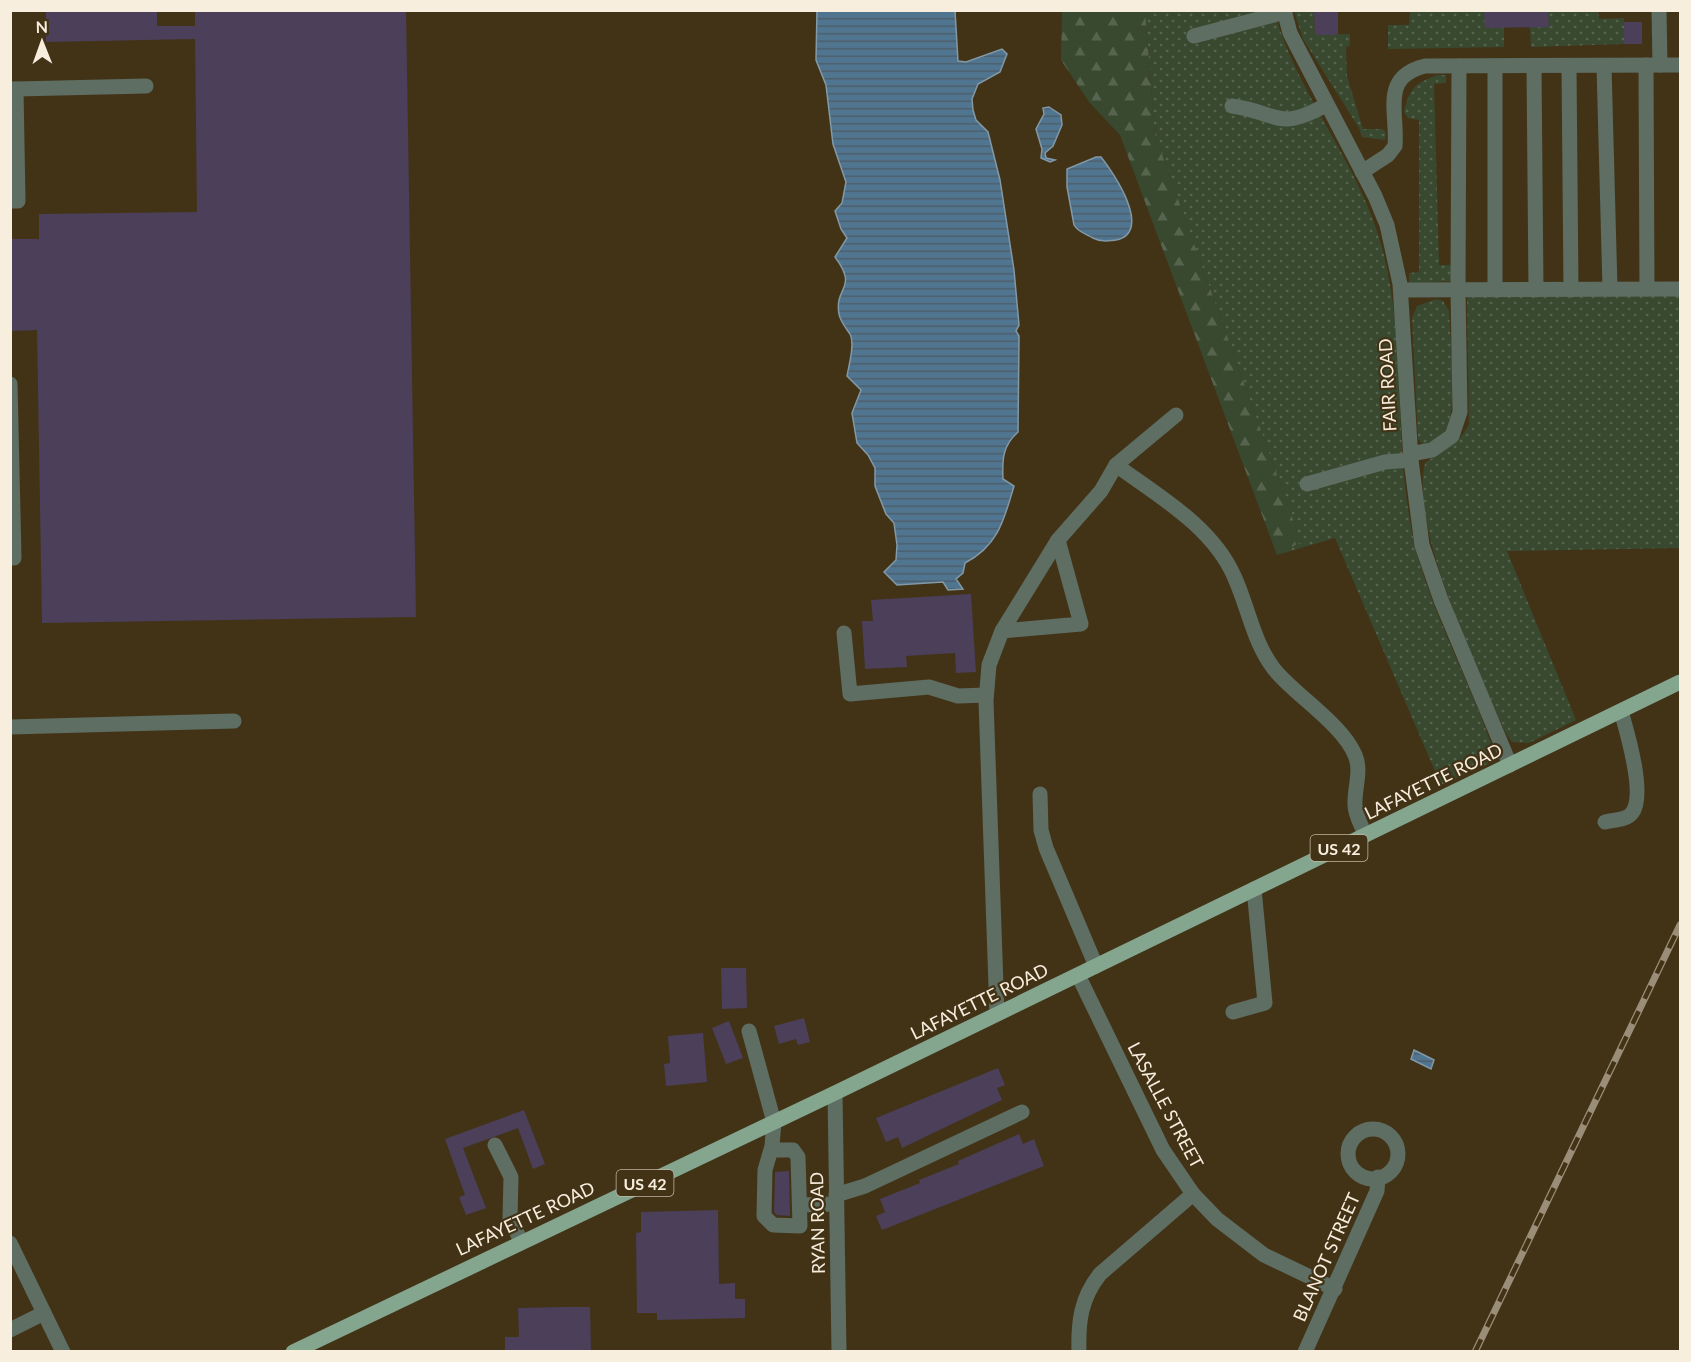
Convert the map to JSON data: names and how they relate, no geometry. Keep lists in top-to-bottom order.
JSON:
{
  "streets": {
    "main road": ["LAFAYETTE ROAD", "US 42"],
    "street": [
      "FAIR ROAD",
      "LASALLE STREET",
      "RYAN ROAD",
      "BLANOT STREET"
    ]
  },
  "crossings": [
    ["FAIR ROAD", "LAFAYETTE ROAD"],
    ["LAFAYETTE ROAD", "LASALLE STREET"],
    ["LAFAYETTE ROAD", "RYAN ROAD"],
    ["LASALLE STREET", "BLANOT STREET"]
  ],
  "north": "top"
}
